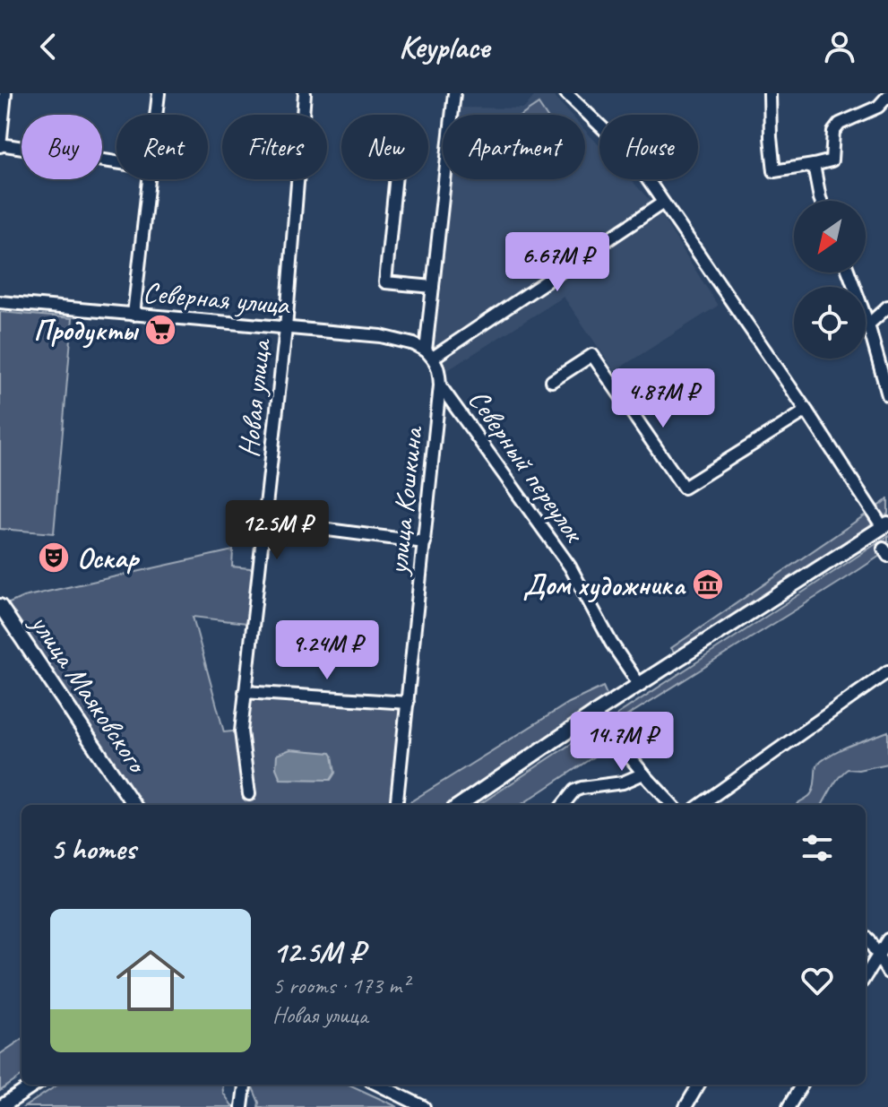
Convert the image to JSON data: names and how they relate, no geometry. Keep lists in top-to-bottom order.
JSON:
{
  "streets": {
    "main road": ["улица Маяковского"],
    "street": [
      "Северная улица",
      "Новая улица",
      "Северный переулок",
      "улица Кошкина"
    ]
  },
  "crossings": [
    ["Северная улица", "Новая улица"],
    ["Северная улица", "улица Кошкина"],
    ["Северный переулок", "улица Кошкина"]
  ],
  "places": {
    "supermarket": ["Продукты"],
    "theatre": ["Оскар"],
    "museum": ["Дом художника"]
  },
  "north": "bottom left",
  "page": {
    "header": "Keyplace",
    "chip": [
      "Buy",
      "Rent",
      "Filters",
      "New",
      "Apartment",
      "House"
    ],
    "price": [
      "6.67M ₽",
      "4.87M ₽",
      "12.5M ₽",
      "9.24M ₽",
      "14.7M ₽"
    ],
    "heading": "5 homes",
    "list": [
      {
        "name": "12.5M ₽",
        "note": "5 rooms · 173 m² · Новая улица"
      }
    ]
  }
}
